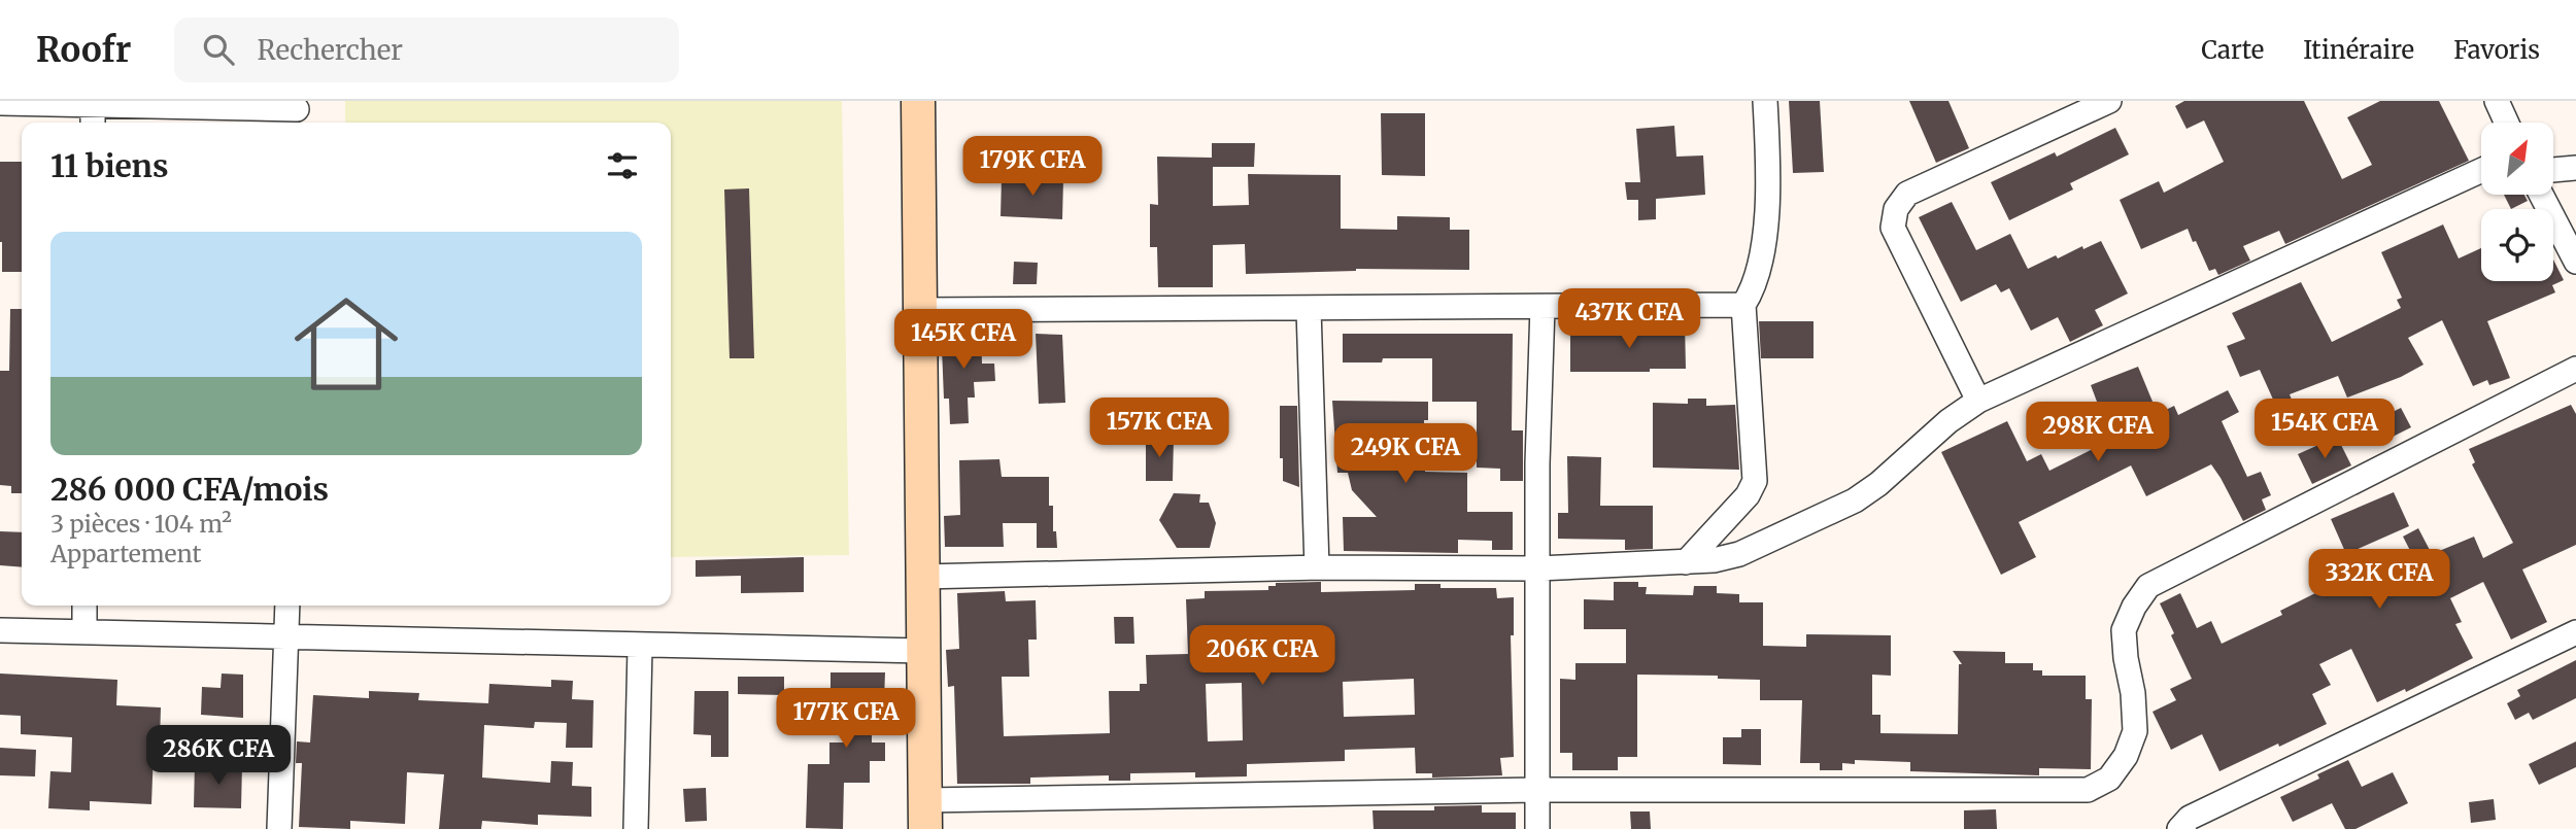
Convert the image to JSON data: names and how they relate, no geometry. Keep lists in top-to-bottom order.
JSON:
{
  "north": "top right",
  "page": {
    "header": "Roofr",
    "search": "Rechercher",
    "nav": ["Carte", "Itinéraire", "Favoris"],
    "heading": "11 biens",
    "price": [
      "179K CFA",
      "437K CFA",
      "145K CFA",
      "157K CFA",
      "154K CFA",
      "298K CFA",
      "249K CFA",
      "332K CFA",
      "206K CFA",
      "177K CFA",
      "286K CFA"
    ],
    "list": [
      {
        "name": "286 000 CFA/mois",
        "note": "3 pièces · 104 m² · Appartement"
      }
    ]
  }
}
